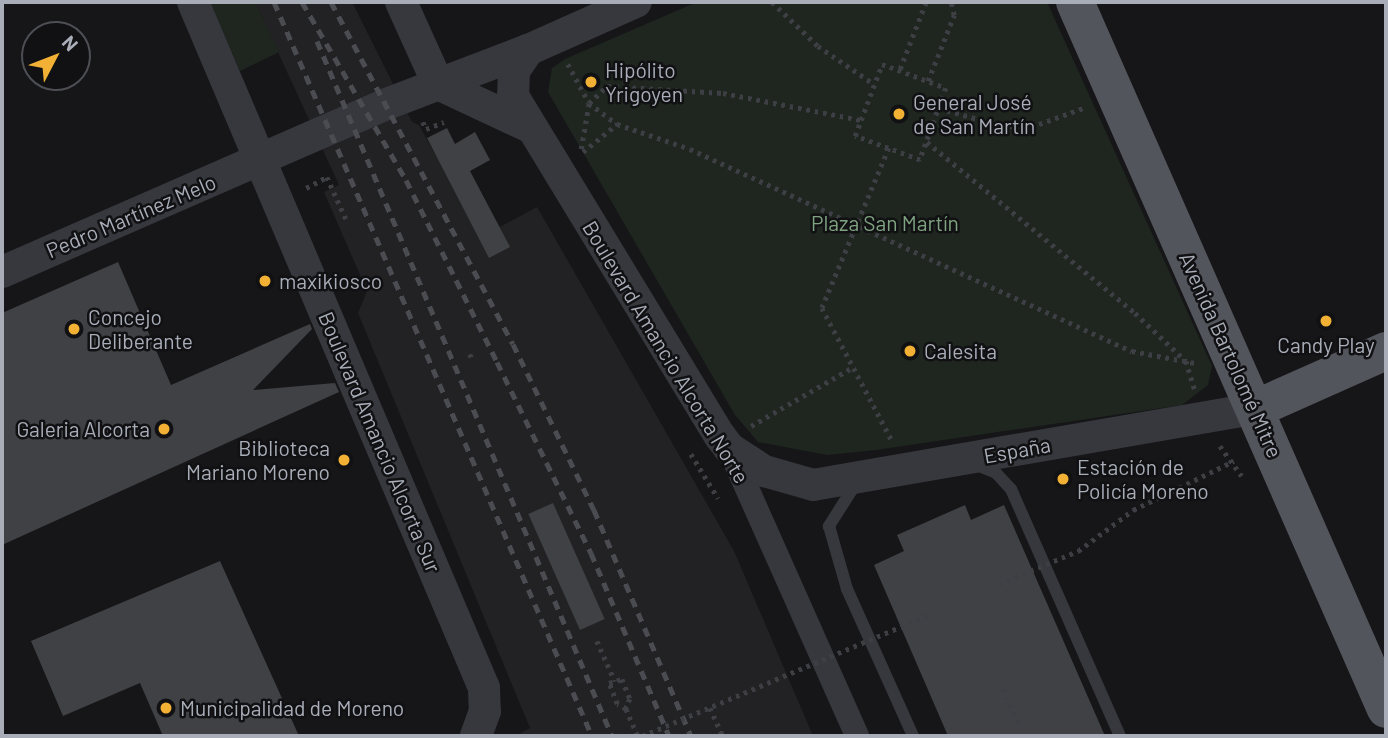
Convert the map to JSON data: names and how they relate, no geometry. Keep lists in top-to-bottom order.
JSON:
{
  "streets": {
    "main road": ["Avenida Bartolomé Mitre", "España"],
    "street": ["Pedro Martínez Melo", "Boulevard Amancio Alcorta Norte", "Boulevard Amancio Alcorta Sur"]
  },
  "crossings": [
    ["Pedro Martínez Melo", "Boulevard Amancio Alcorta Norte"],
    ["Pedro Martínez Melo", "Boulevard Amancio Alcorta Sur"],
    ["Boulevard Amancio Alcorta Norte", "España"],
    ["Avenida Bartolomé Mitre", "España"]
  ],
  "parks": ["Plaza San Martín"],
  "places": [
    "Hipólito Yrigoyen",
    "General José de San Martín",
    "maxikiosco",
    "Candy Play",
    "Concejo Deliberante",
    "Calesita",
    "Galeria Alcorta",
    "Biblioteca Mariano Moreno",
    "Estación de Policía Moreno",
    "Municipalidad de Moreno"
  ],
  "north": "top right"
}
